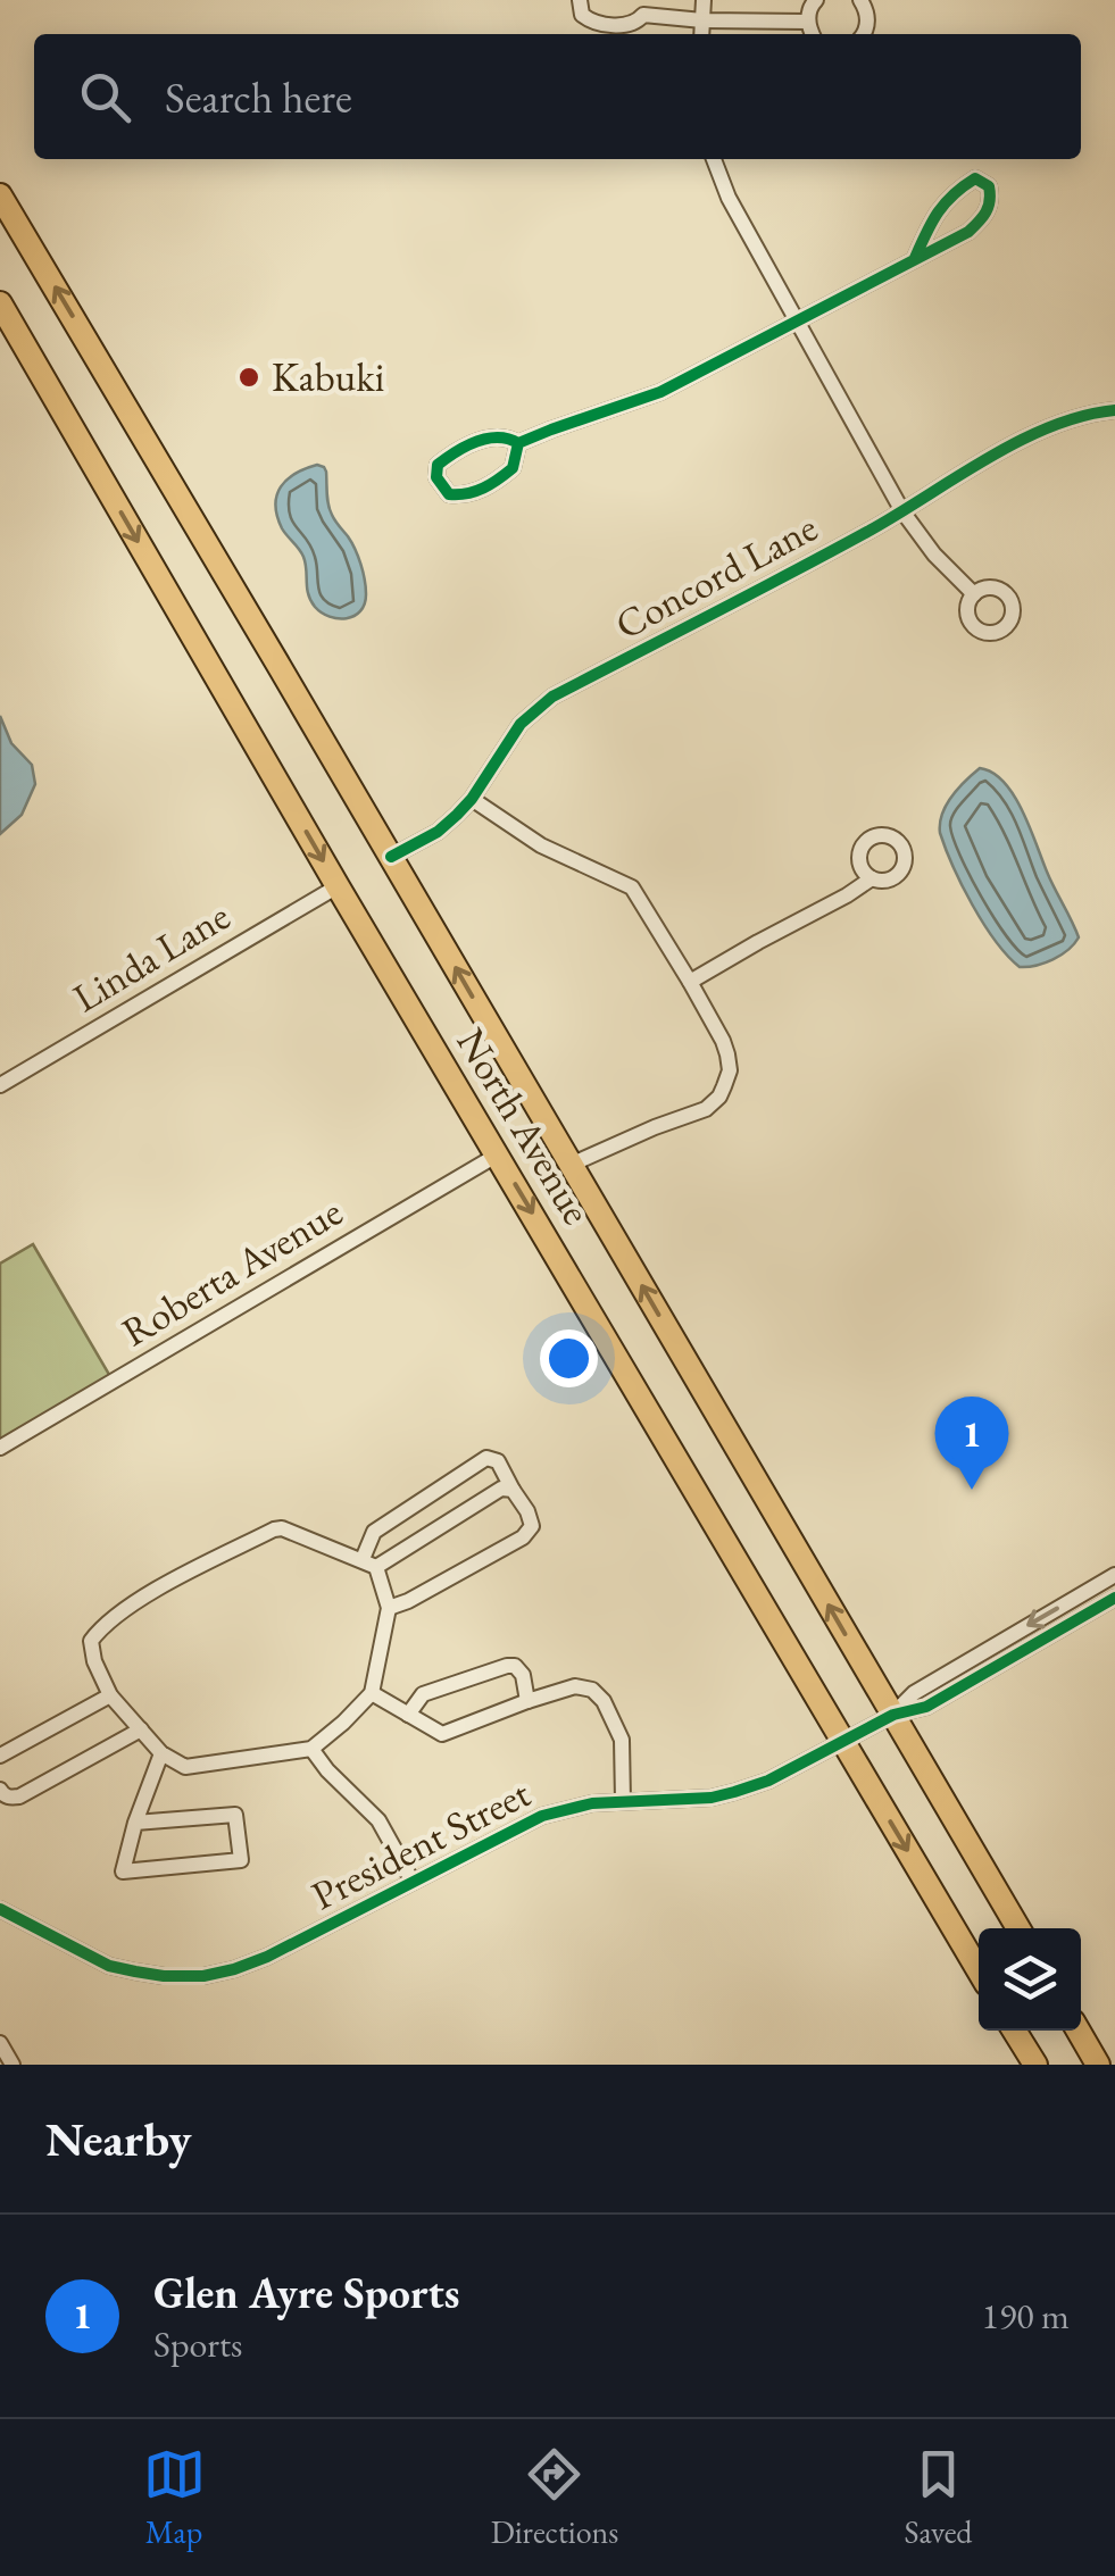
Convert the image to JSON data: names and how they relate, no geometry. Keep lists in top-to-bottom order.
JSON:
{
  "streets": {
    "main road": ["North Avenue"],
    "street": [
      "Concord Lane",
      "Linda Lane",
      "Roberta Avenue",
      "President Street"
    ]
  },
  "crossings": [
    ["Concord Lane", "North Avenue"],
    ["Linda Lane", "North Avenue"],
    ["North Avenue", "Roberta Avenue"],
    ["North Avenue", "President Street"]
  ],
  "places": ["Kabuki"],
  "page": {
    "search": "Search here",
    "pins": "1",
    "heading": "Nearby",
    "list": [
      {
        "mark": "1",
        "name": "Glen Ayre Sports",
        "note": "Sports",
        "value": "190 m"
      }
    ],
    "nav": ["Map", "Directions", "Saved"]
  }
}
